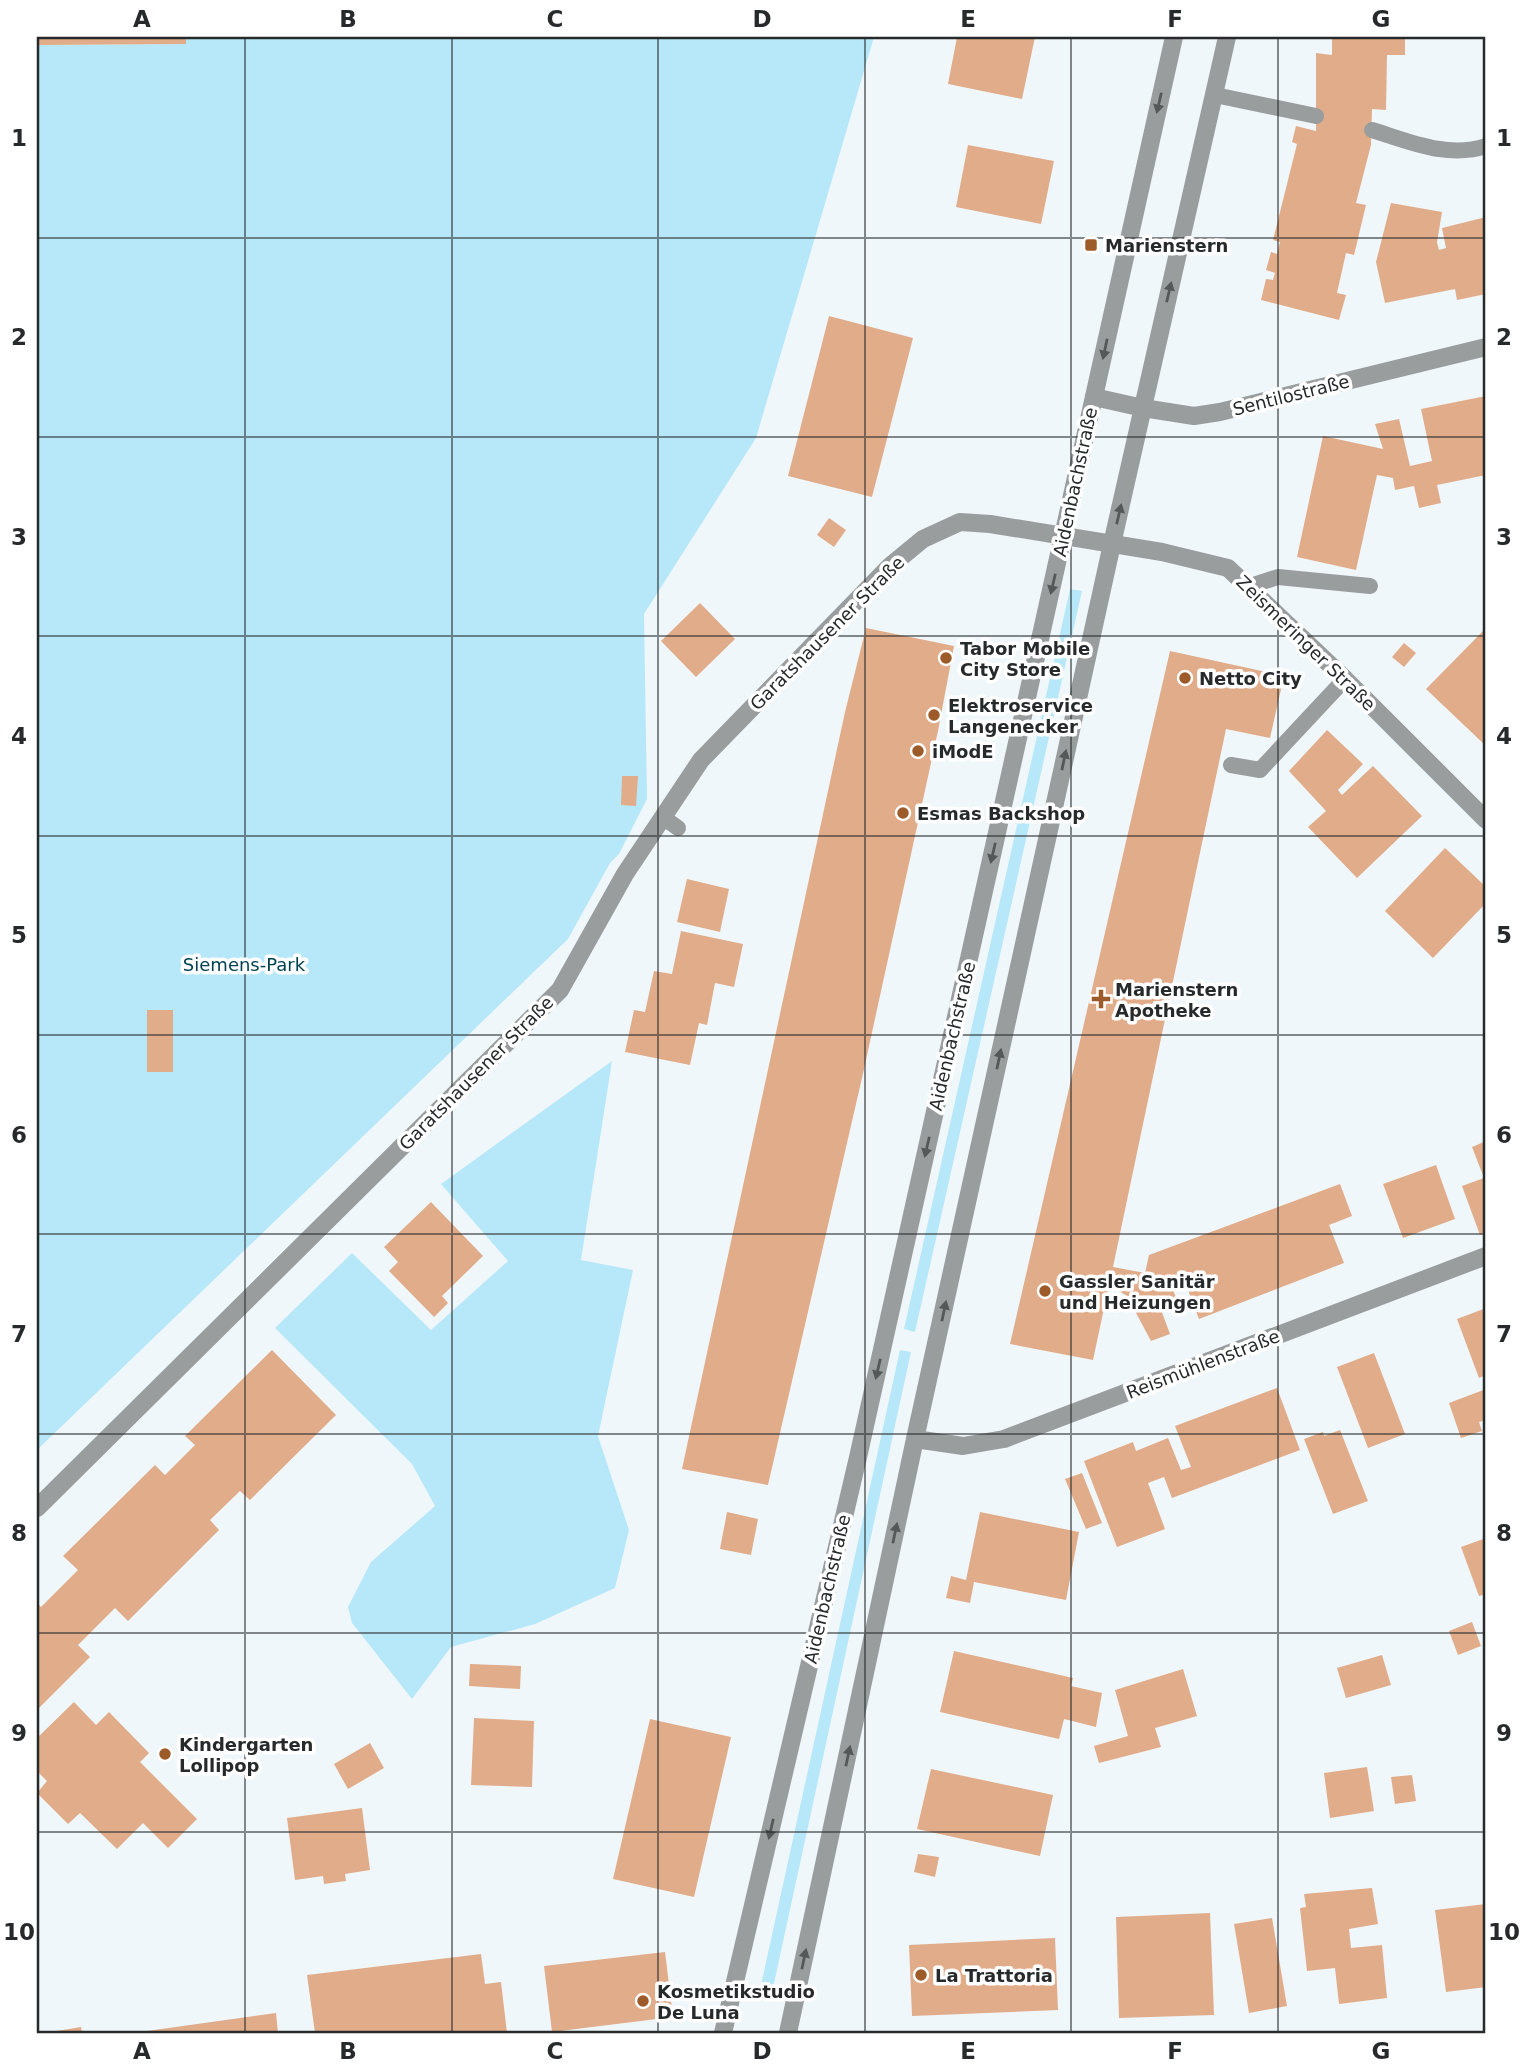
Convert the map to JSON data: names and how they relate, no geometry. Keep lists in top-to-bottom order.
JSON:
{
  "streets": {
    "street": [
      "Sentilostraße",
      "Aidenbachstraße",
      "Garatshausener Straße",
      "Zeismeringer Straße",
      "Reismühlenstraße"
    ]
  },
  "crossings": [
    ["Sentilostraße", "Aidenbachstraße"],
    ["Aidenbachstraße", "Garatshausener Straße"],
    ["Garatshausener Straße", "Zeismeringer Straße"]
  ],
  "parks": ["Siemens-Park"],
  "places": {
    "transit": ["Marienstern"],
    "other": [
      "Tabor Mobile City Store",
      "Netto City",
      "Elektroservice Langenecker",
      "iModE",
      "Esmas Backshop",
      "Gassler Sanitär und Heizungen",
      "Kindergarten Lollipop",
      "La Trattoria",
      "Kosmetikstudio De Luna"
    ],
    "health": ["Marienstern Apotheke"]
  },
  "grid": {
    "columns": [
      "A",
      "B",
      "C",
      "D",
      "E",
      "F",
      "G"
    ],
    "rows": [
      "1",
      "2",
      "3",
      "4",
      "5",
      "6",
      "7",
      "8",
      "9",
      "10"
    ]
  }
}
